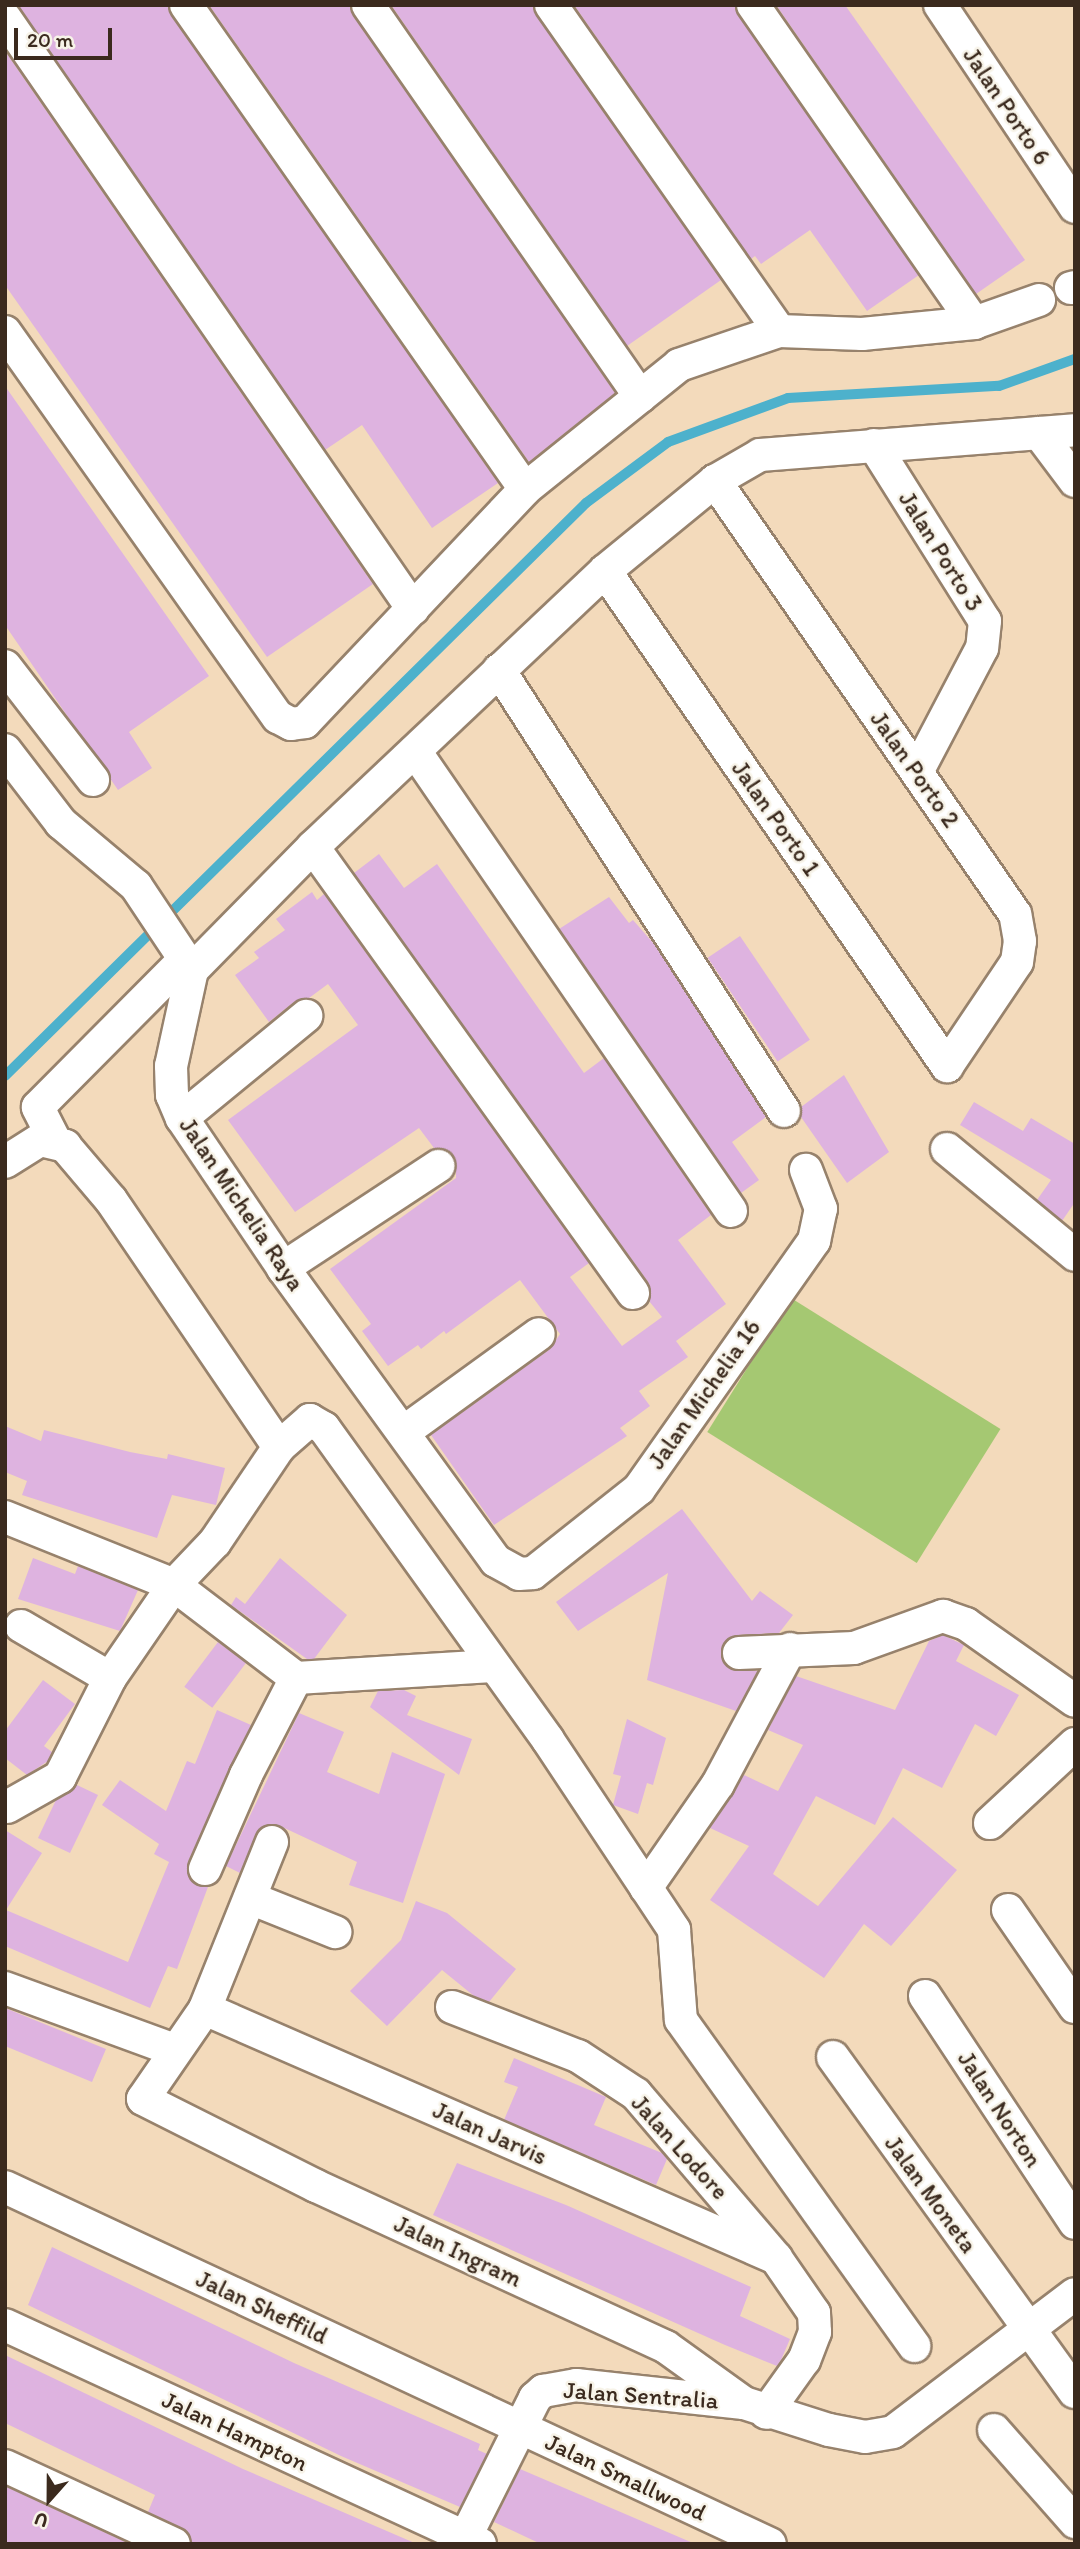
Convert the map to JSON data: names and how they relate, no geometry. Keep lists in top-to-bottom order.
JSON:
{
  "streets": {
    "street": [
      "Jalan Porto 6",
      "Jalan Porto 3",
      "Jalan Porto 2",
      "Jalan Porto 1",
      "Jalan Michelia Raya",
      "Jalan Michelia 16",
      "Jalan Norton",
      "Jalan Jarvis",
      "Jalan Lodore",
      "Jalan Moneta",
      "Jalan Ingram",
      "Jalan Sheffild",
      "Jalan Sentralia",
      "Jalan Hampton",
      "Jalan Smallwood"
    ]
  },
  "crossings": [
    ["Jalan Porto 3", "Jalan Porto 2"],
    ["Jalan Porto 2", "Jalan Porto 1"],
    ["Jalan Michelia Raya", "Jalan Michelia 16"],
    ["Jalan Jarvis", "Jalan Lodore"],
    ["Jalan Lodore", "Jalan Ingram"],
    ["Jalan Lodore", "Jalan Sentralia"],
    ["Jalan Ingram", "Jalan Sentralia"],
    ["Jalan Sheffild", "Jalan Sentralia"],
    ["Jalan Sheffild", "Jalan Smallwood"],
    ["Jalan Sentralia", "Jalan Hampton"],
    ["Jalan Sentralia", "Jalan Smallwood"]
  ],
  "scale_bar": "20 m",
  "north": "bottom"
}
